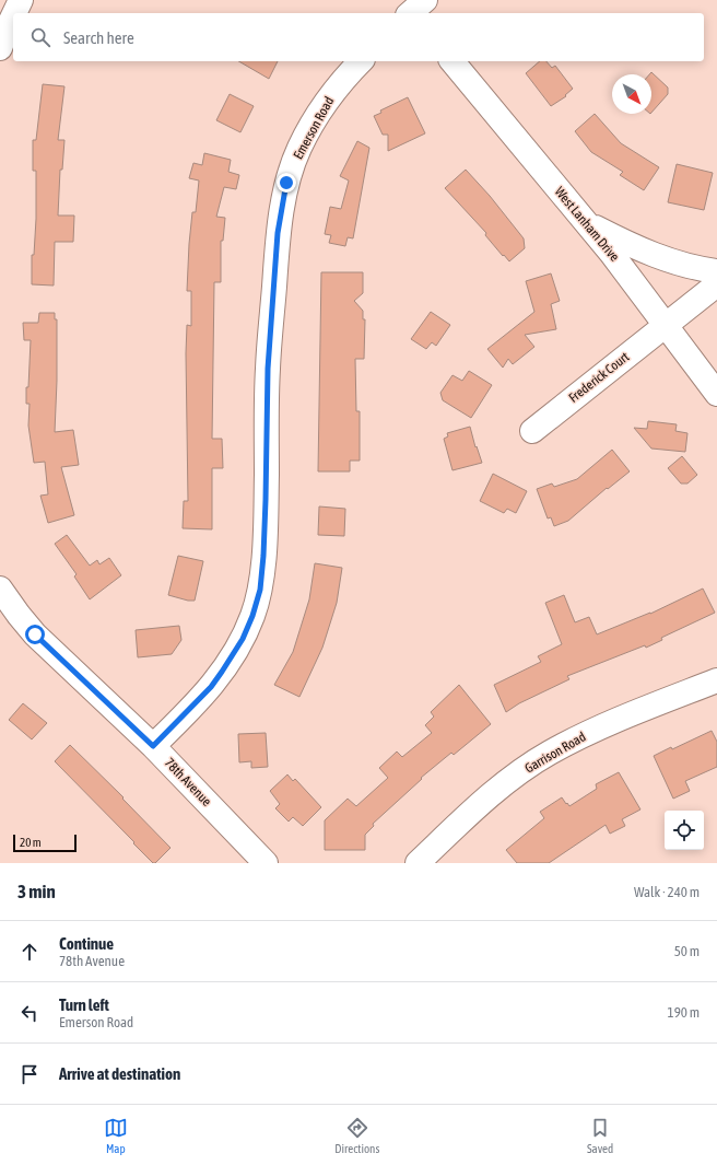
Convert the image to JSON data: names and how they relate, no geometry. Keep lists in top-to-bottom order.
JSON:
{
  "streets": {
    "street": [
      "Emerson Road",
      "West Lanham Drive",
      "Frederick Court",
      "Garrison Road",
      "78th Avenue"
    ]
  },
  "crossings": [
    ["Emerson Road", "78th Avenue"],
    ["West Lanham Drive", "Frederick Court"]
  ],
  "scale_bar": "20 m",
  "north": "bottom right",
  "page": {
    "search": "Search here",
    "scale": "20 m",
    "heading": ["3 min", "Walk · 240 m"],
    "list": [
      ["Continue", "78th Avenue", "50 m"],
      ["Turn left", "Emerson Road", "190 m"],
      "Arrive at destination"
    ],
    "nav": ["Map", "Directions", "Saved"]
  }
}
